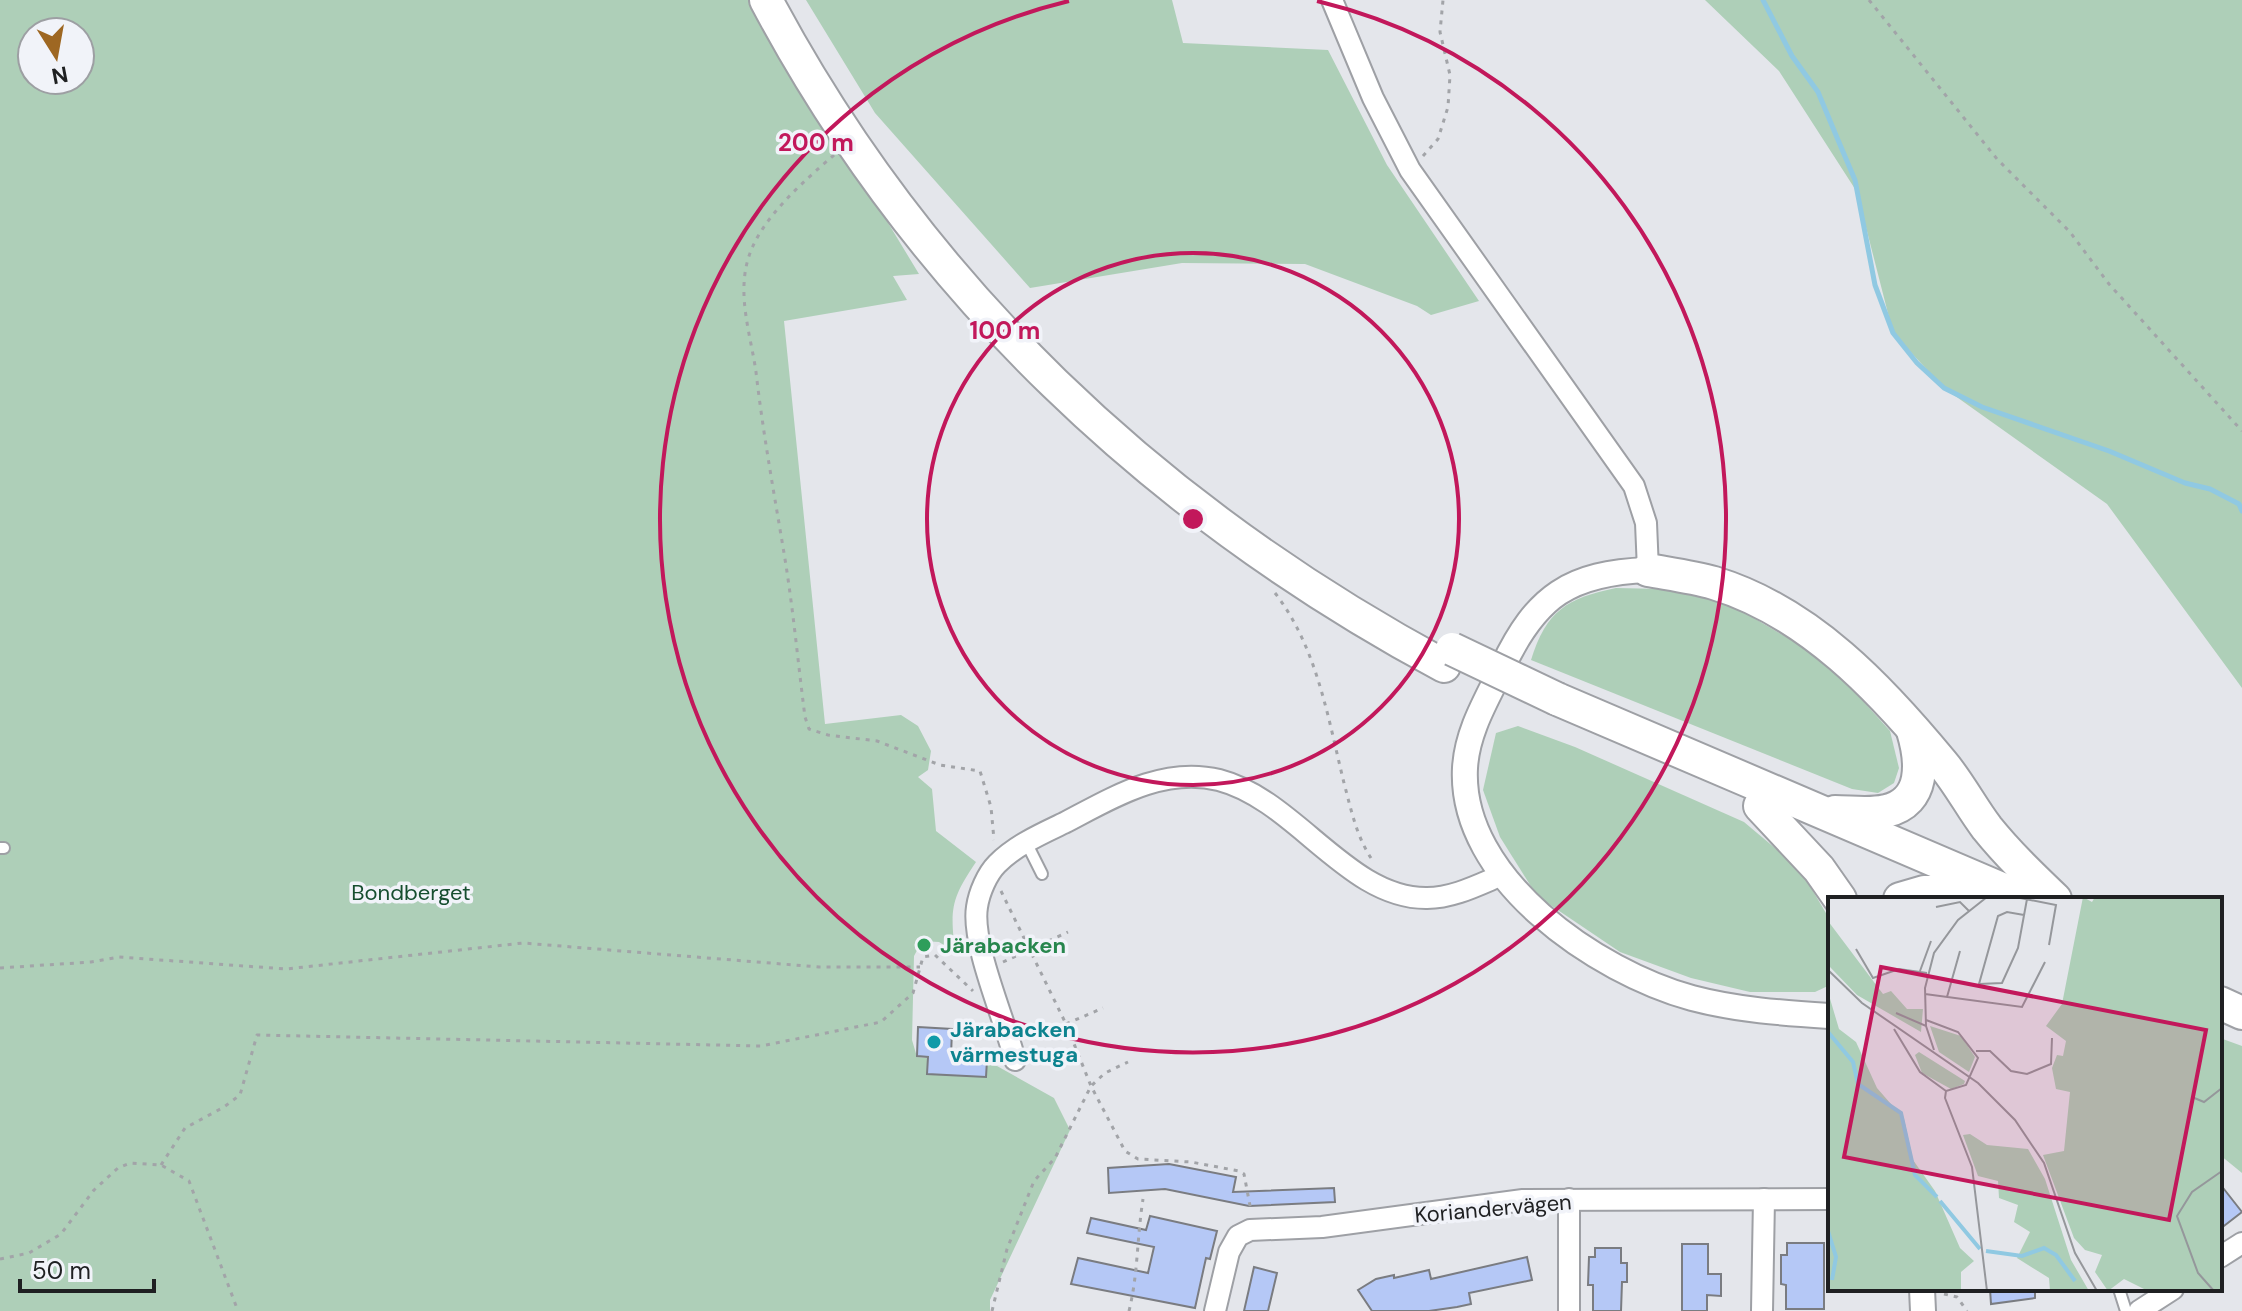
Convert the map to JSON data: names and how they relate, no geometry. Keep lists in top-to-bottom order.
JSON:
{
  "streets": {
    "street": ["Koriandervägen"]
  },
  "parks": ["Bondberget"],
  "places": ["Järabacken", "Järabacken värmestuga"],
  "scale_bar": "50 m",
  "north": "bottom",
  "rings": ["200 m", "100 m"]
}
